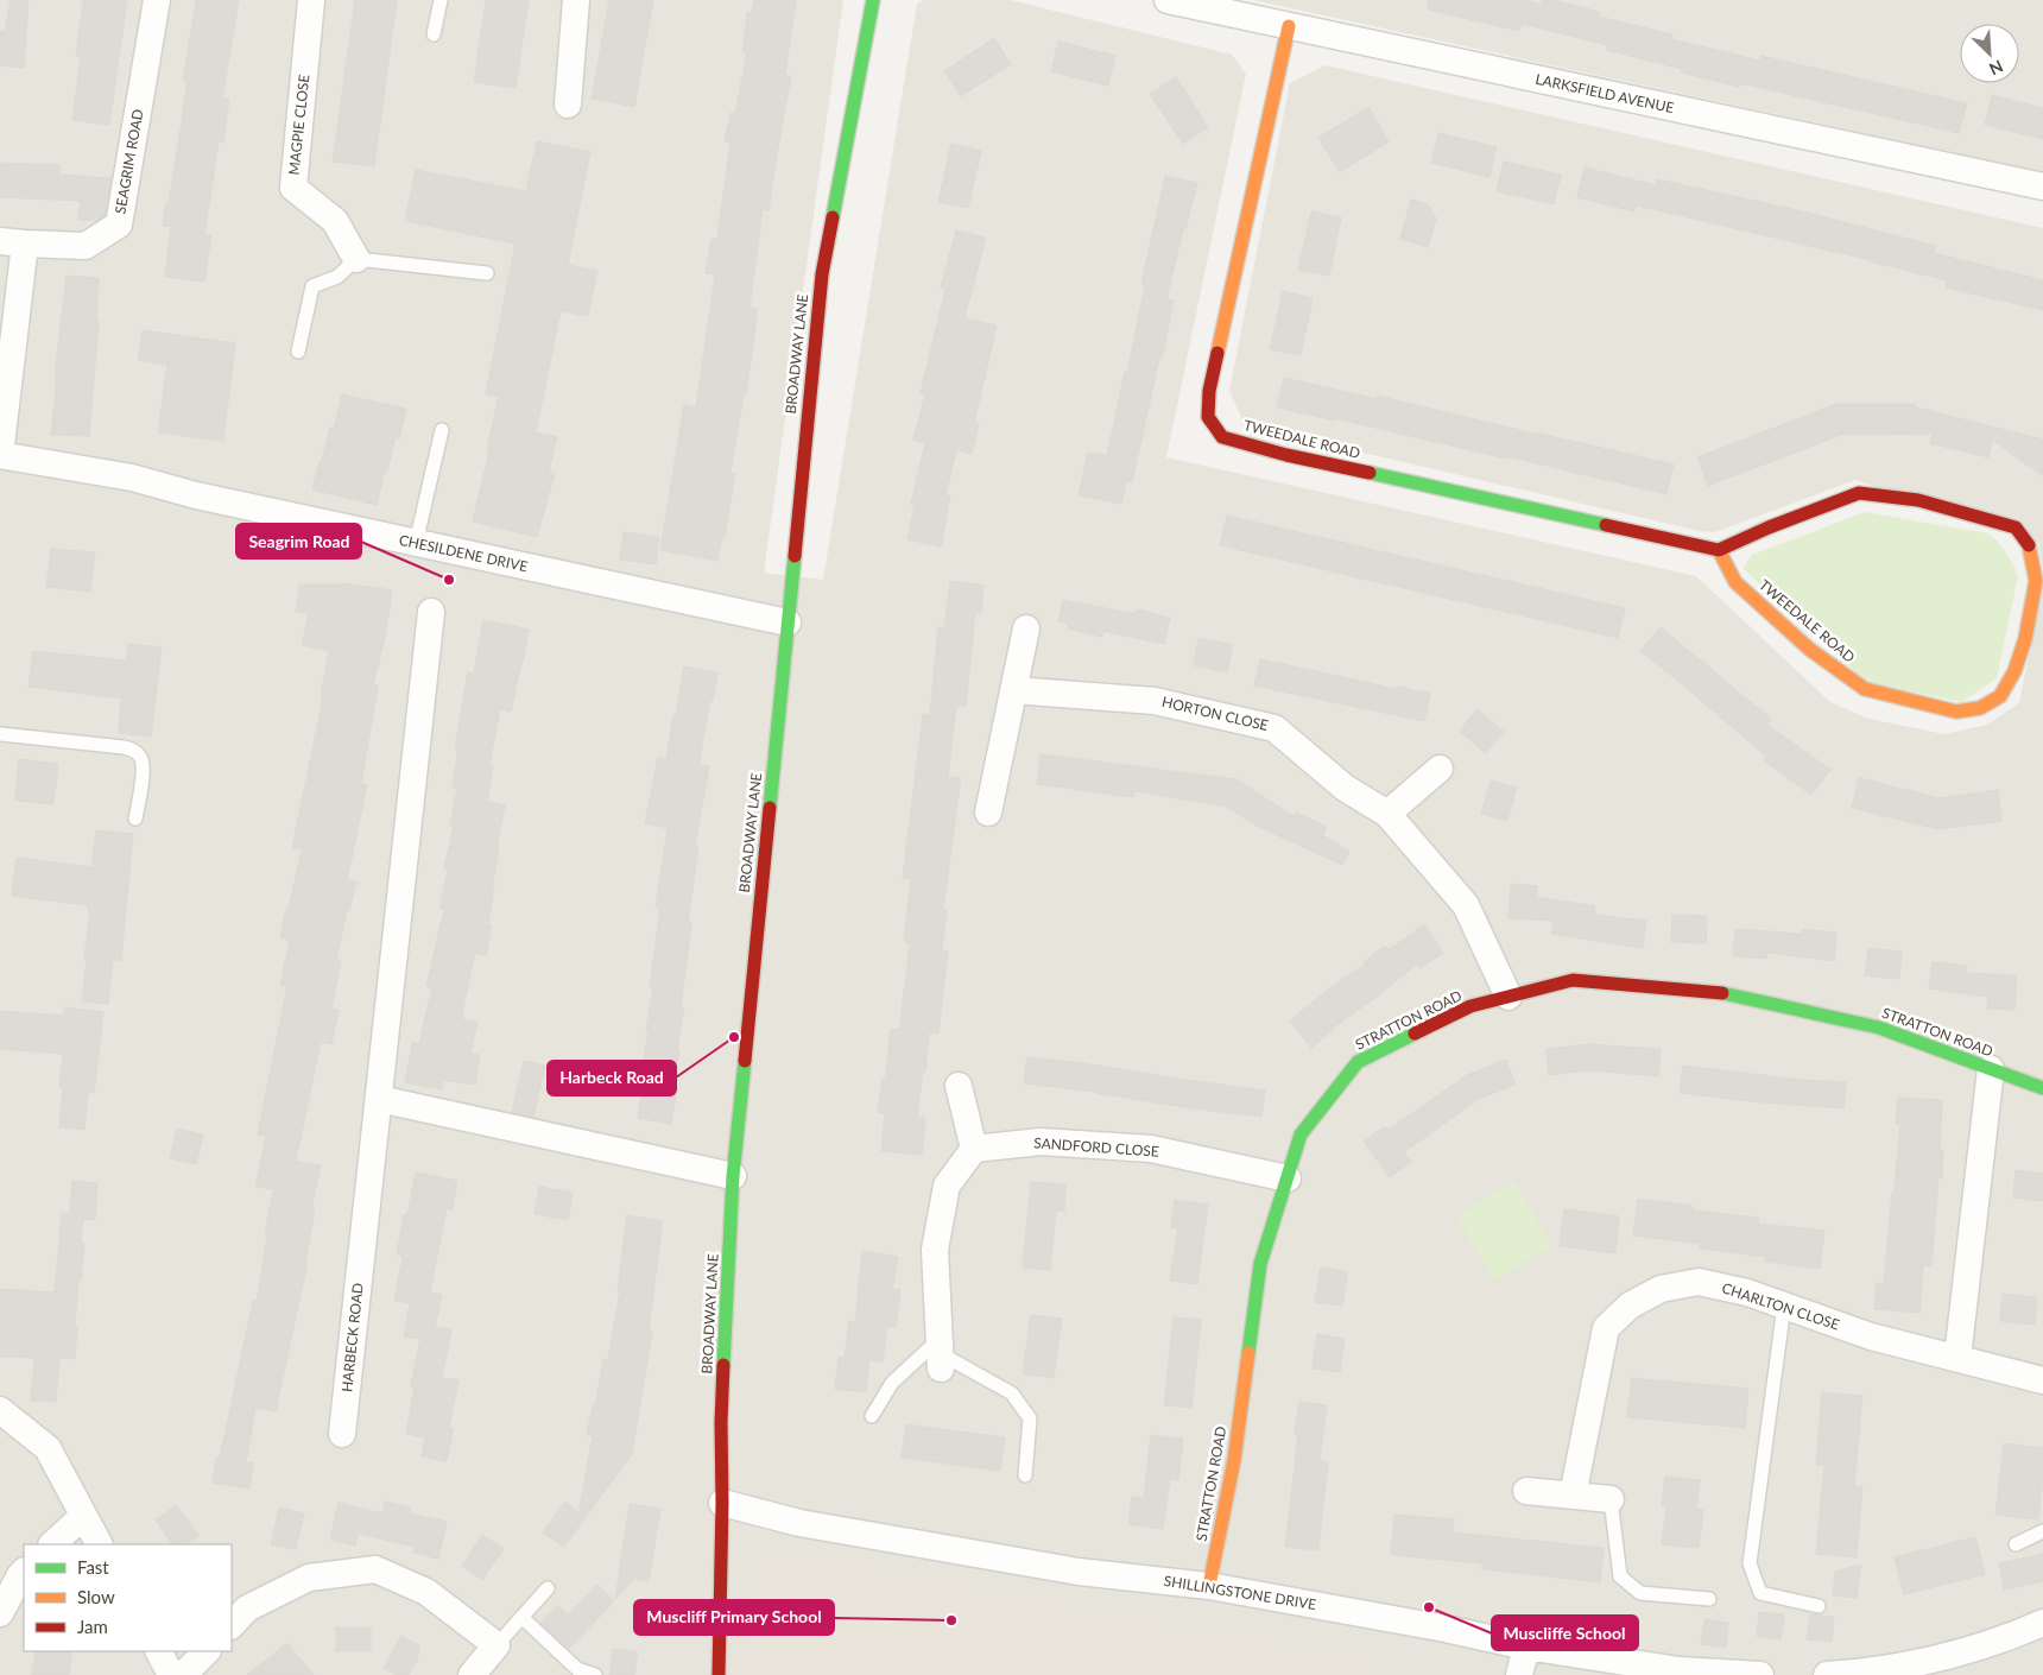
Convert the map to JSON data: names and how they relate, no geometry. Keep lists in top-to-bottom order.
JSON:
{
  "streets": {
    "street": [
      "LARKSFIELD AVENUE",
      "MAGPIE CLOSE",
      "SEAGRIM ROAD",
      "BROADWAY LANE",
      "TWEEDALE ROAD",
      "CHESILDENE DRIVE",
      "HORTON CLOSE",
      "STRATTON ROAD",
      "SANDFORD CLOSE",
      "CHARLTON CLOSE",
      "HARBECK ROAD",
      "SHILLINGSTONE DRIVE"
    ]
  },
  "crossings": [
    ["LARKSFIELD AVENUE", "TWEEDALE ROAD"],
    ["SEAGRIM ROAD", "CHESILDENE DRIVE"],
    ["BROADWAY LANE", "CHESILDENE DRIVE"],
    ["BROADWAY LANE", "SHILLINGSTONE DRIVE"],
    ["HORTON CLOSE", "STRATTON ROAD"],
    ["STRATTON ROAD", "SANDFORD CLOSE"],
    ["STRATTON ROAD", "SHILLINGSTONE DRIVE"]
  ],
  "places": [
    "Seagrim Road",
    "Harbeck Road",
    "Muscliffe School",
    "Muscliff Primary School"
  ],
  "legend": ["Fast", "Slow", "Jam"],
  "north": "bottom right"
}
